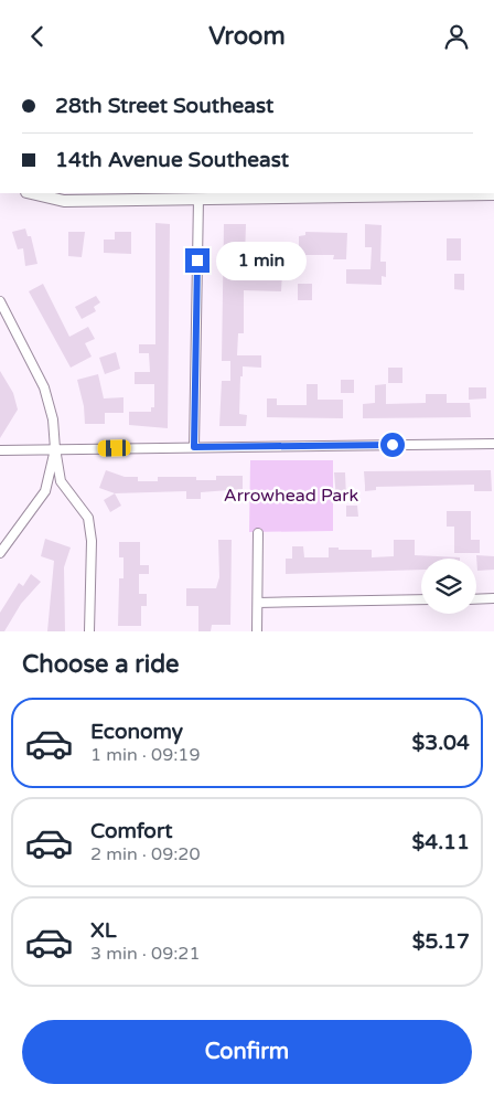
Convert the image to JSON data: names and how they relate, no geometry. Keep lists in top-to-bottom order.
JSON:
{
  "parks": ["Arrowhead Park"],
  "page": {
    "header": "Vroom",
    "banner": ["28th Street Southeast", "14th Avenue Southeast"],
    "bubble": "1 min",
    "heading": "Choose a ride",
    "list": [
      {
        "name": "Economy",
        "note": "1 min · 09:19",
        "value": "$3.04"
      },
      {
        "name": "Comfort",
        "note": "2 min · 09:20",
        "value": "$4.11"
      },
      {
        "name": "XL",
        "note": "3 min · 09:21",
        "value": "$5.17"
      }
    ],
    "buttons": "Confirm"
  }
}
